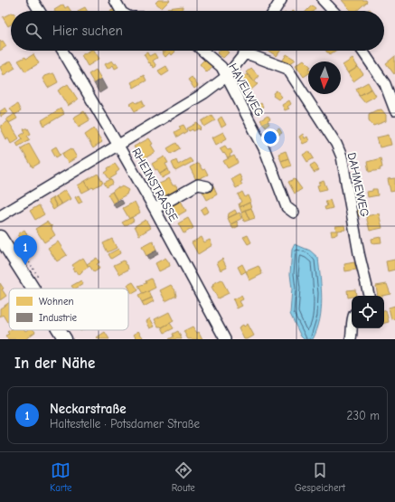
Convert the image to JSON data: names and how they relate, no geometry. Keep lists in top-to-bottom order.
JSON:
{
  "streets": {
    "street": ["HAVELWEG", "RHEINSTRASSE", "DAHMEWEG"]
  },
  "legend": ["Wohnen", "Industrie"],
  "north": "bottom",
  "page": {
    "search": "Hier suchen",
    "pins": "1",
    "heading": "In der Nähe",
    "list": [
      {
        "mark": "1",
        "name": "Neckarstraße",
        "note": "Haltestelle · Potsdamer Straße",
        "value": "230 m"
      }
    ],
    "nav": ["Karte", "Route", "Gespeichert"]
  }
}
